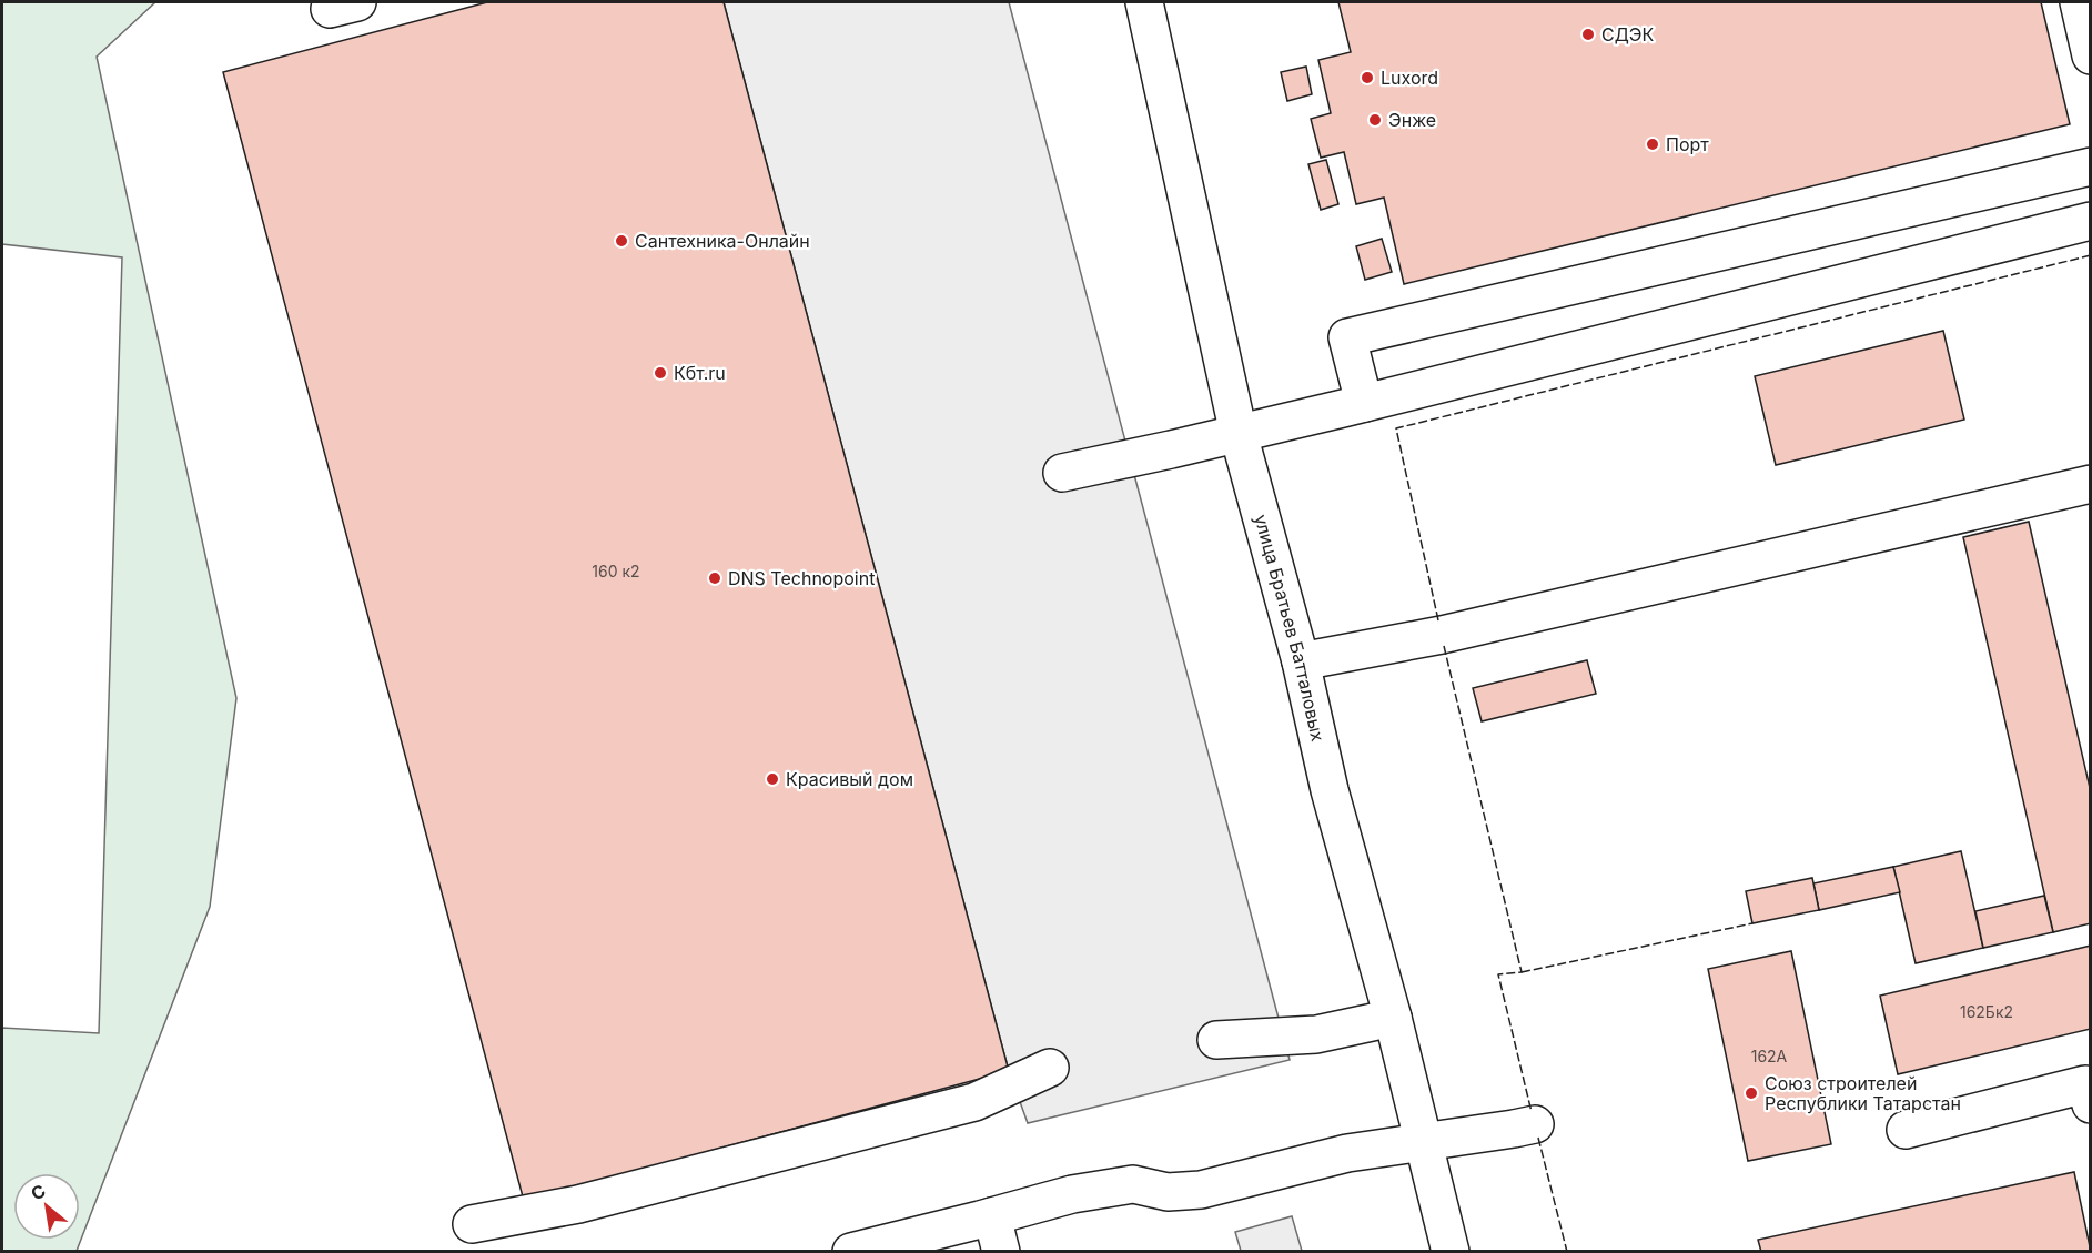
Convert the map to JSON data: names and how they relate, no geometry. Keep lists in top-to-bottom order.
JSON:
{
  "streets": {
    "street": ["улица Братьев Батталовых"]
  },
  "places": [
    "СДЭК",
    "Luxord",
    "Энже",
    "Порт",
    "Сантехника-Онлайн",
    "Кбт.ru",
    "DNS Technopoint",
    "Красивый дом",
    "Союз строителей Республики Татарстан"
  ],
  "house_numbers": ["160 к2", "162Бк2", "162А"],
  "north": "top left"
}
